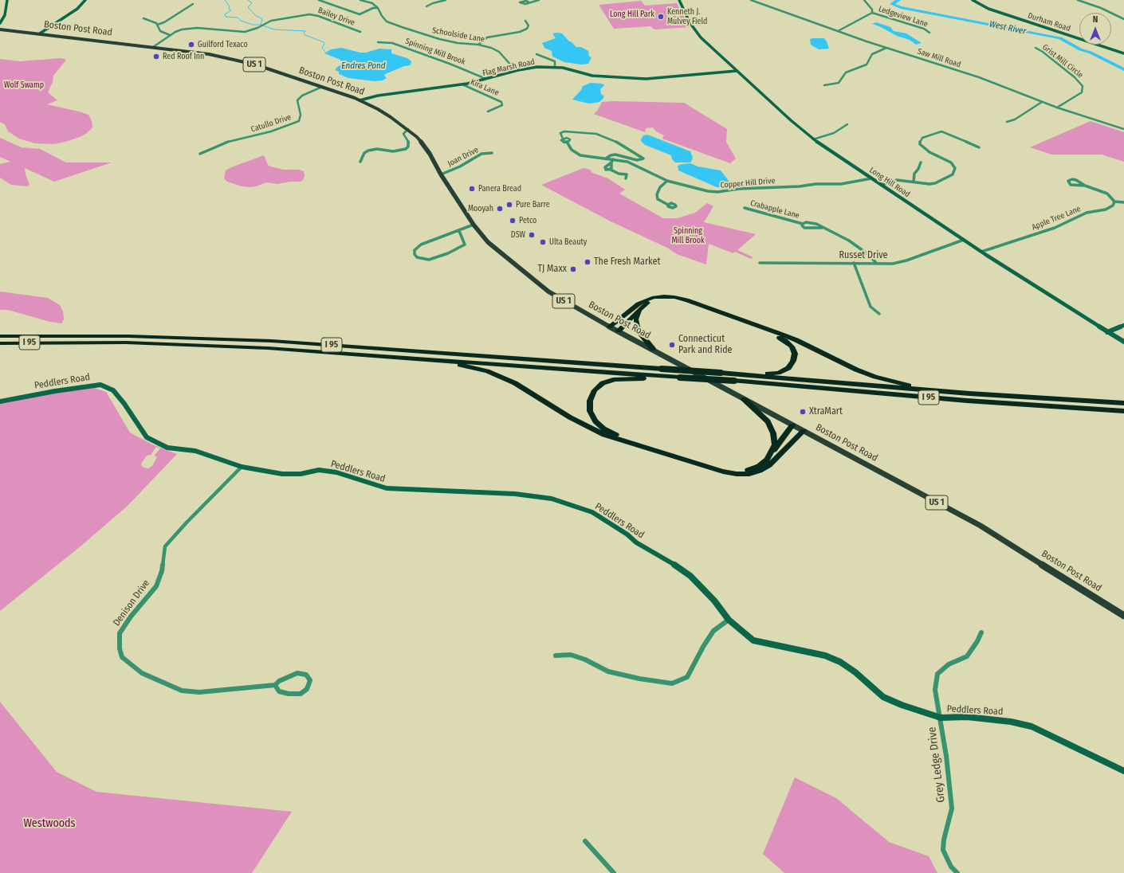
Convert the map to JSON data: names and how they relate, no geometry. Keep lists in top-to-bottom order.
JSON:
{
  "streets": {
    "highway": ["I 95"],
    "main road": ["Boston Post Road", "US 1"],
    "street": [
      "Bailey Drive",
      "Ledgeview Lane",
      "Durham Road",
      "Schoolside Lane",
      "Spinning Mill Brook",
      "Saw Mill Road",
      "Grist Mill Circle",
      "Flag Marsh Road",
      "Kira Lane",
      "Catullo Drive",
      "Joan Drive",
      "Long Hill Road",
      "Copper Hill Drive",
      "Crabapple Lane",
      "Apple Tree Lane",
      "Russet Drive",
      "Peddlers Road",
      "Denison Drive",
      "Grey Ledge Drive"
    ]
  },
  "crossings": [
    ["Bailey Drive", "Boston Post Road"],
    ["Boston Post Road", "Flag Marsh Road"],
    ["Boston Post Road", "Catullo Drive"],
    ["Boston Post Road", "Joan Drive"],
    ["Schoolside Lane", "Flag Marsh Road"],
    ["Spinning Mill Brook", "Flag Marsh Road"],
    ["Saw Mill Road", "Grist Mill Circle"],
    ["Flag Marsh Road", "Kira Lane"],
    ["Flag Marsh Road", "Long Hill Road"],
    ["Long Hill Road", "Copper Hill Drive"],
    ["Long Hill Road", "Apple Tree Lane"],
    ["Long Hill Road", "Russet Drive"],
    ["Crabapple Lane", "Russet Drive"],
    ["Peddlers Road", "Denison Drive"],
    ["Peddlers Road", "Grey Ledge Drive"]
  ],
  "water": ["West River", "Endres Pond"],
  "parks": [
    "Long Hill Park",
    "Wolf Swamp",
    "Spinning Mill Brook",
    "Westwoods"
  ],
  "places": [
    "Kenneth J. Mulvey Field",
    "Guilford Texaco",
    "Red Roof Inn",
    "Panera Bread",
    "Pure Barre",
    "Mooyah",
    "Petco",
    "DSW",
    "Ulta Beauty",
    "The Fresh Market",
    "TJ Maxx",
    "Connecticut Park and Ride",
    "XtraMart"
  ],
  "north": "top"
}
